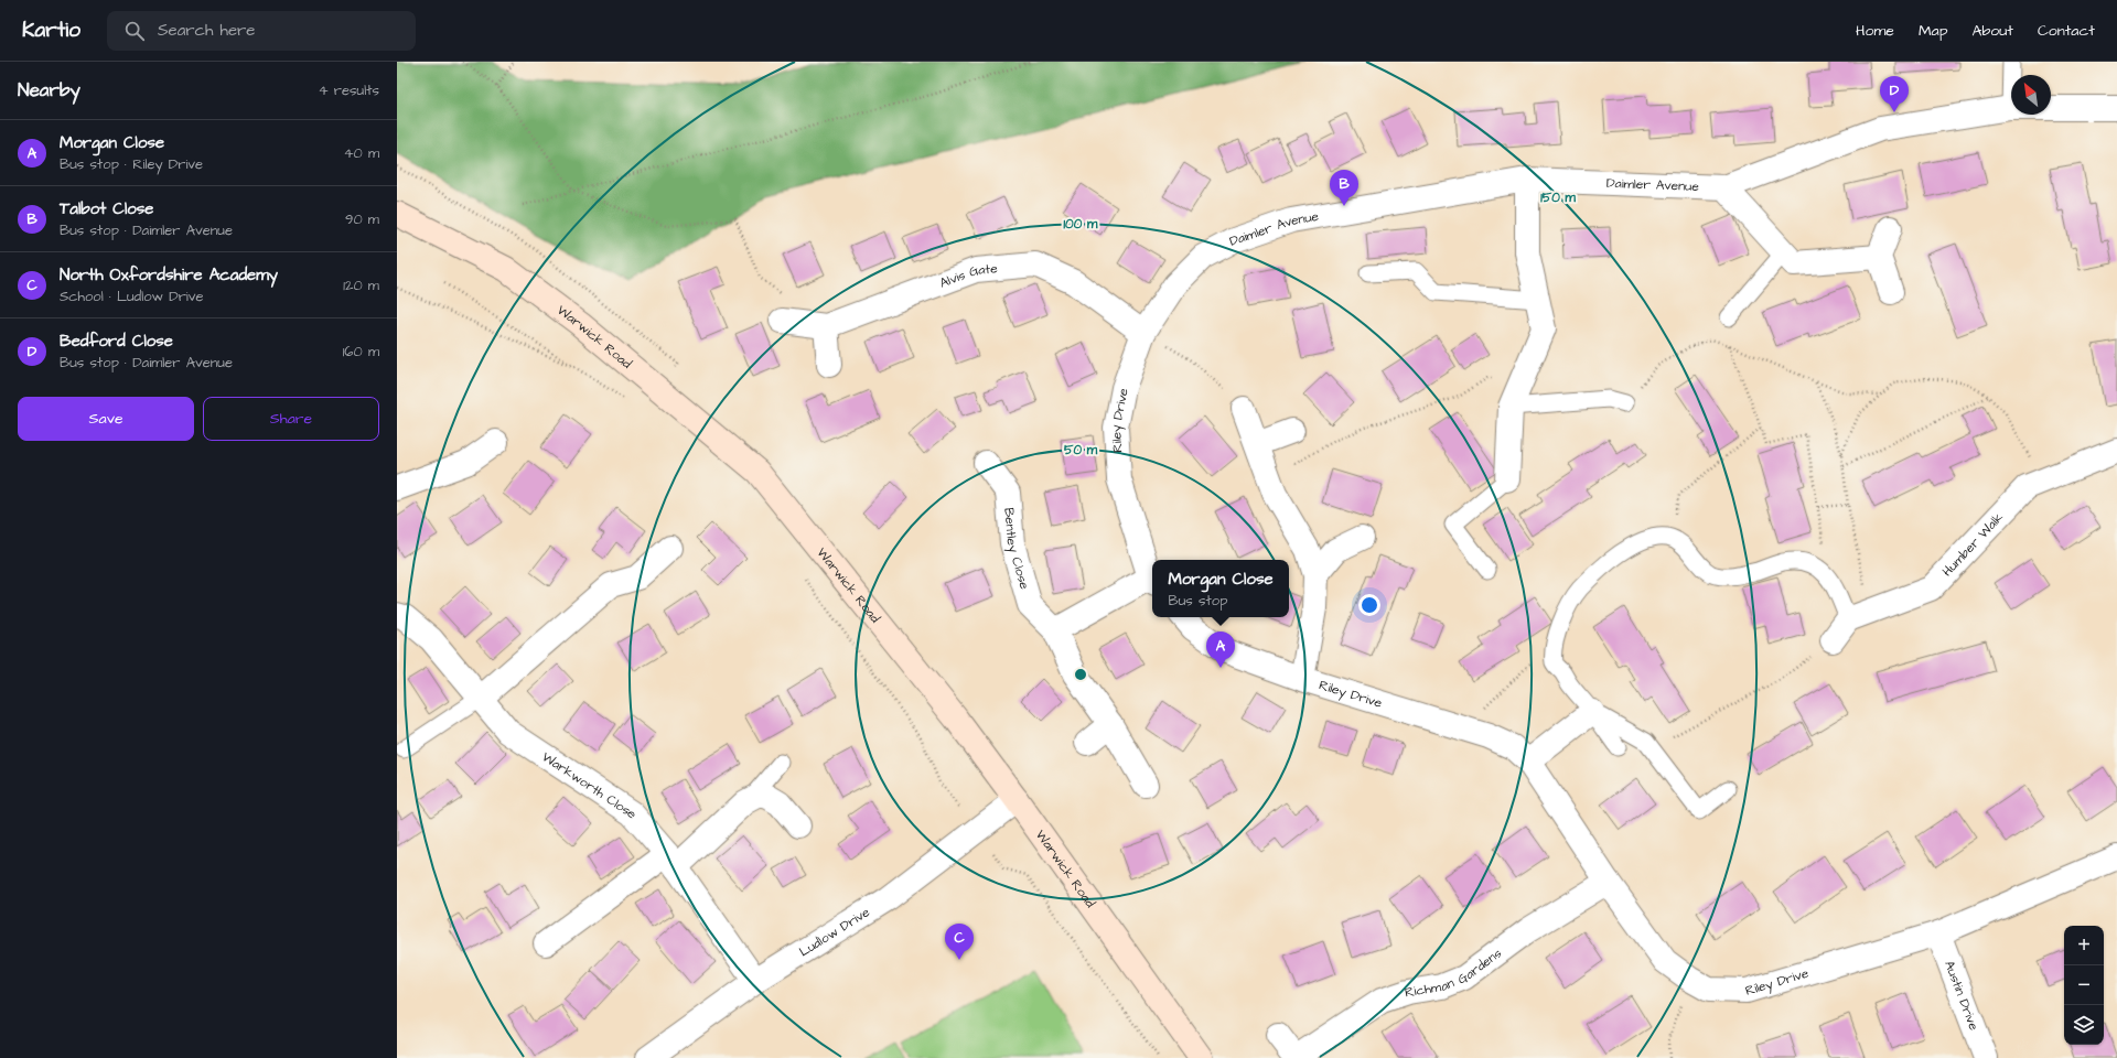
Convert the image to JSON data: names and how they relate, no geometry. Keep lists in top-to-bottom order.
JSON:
{
  "streets": {
    "main road": ["Warwick Road"],
    "street": [
      "Daimler Avenue",
      "Alvis Gate",
      "Riley Drive",
      "Humber Walk",
      "Bentley Close",
      "Warkworth Close",
      "Ludlow Drive",
      "Richman Gardens",
      "Austin Drive"
    ]
  },
  "crossings": [
    ["Daimler Avenue", "Alvis Gate"],
    ["Daimler Avenue", "Riley Drive"],
    ["Alvis Gate", "Riley Drive"],
    ["Warwick Road", "Ludlow Drive"],
    ["Riley Drive", "Richman Gardens"],
    ["Riley Drive", "Austin Drive"],
    ["Warkworth Close", "Ludlow Drive"]
  ],
  "north": "top left",
  "page": {
    "header": "Kartio",
    "search": "Search here",
    "nav": [
      "Home",
      "Map",
      "About",
      "Contact"
    ],
    "heading": ["Nearby", "4 results"],
    "pins": [
      "D",
      "B",
      "A",
      "C"
    ],
    "list": [
      {
        "mark": "A",
        "name": "Morgan Close",
        "note": "Bus stop · Riley Drive",
        "value": "40 m"
      },
      {
        "mark": "B",
        "name": "Talbot Close",
        "note": "Bus stop · Daimler Avenue",
        "value": "90 m"
      },
      {
        "mark": "C",
        "name": "North Oxfordshire Academy",
        "note": "School · Ludlow Drive",
        "value": "120 m"
      },
      {
        "mark": "D",
        "name": "Bedford Close",
        "note": "Bus stop · Daimler Avenue",
        "value": "160 m"
      }
    ],
    "buttons": ["Save", "Share"],
    "popup": ["Morgan Close", "Bus stop"],
    "map_buttons": ["+", "−"]
  },
  "rings": ["150 m", "100 m", "50 m"]
}
